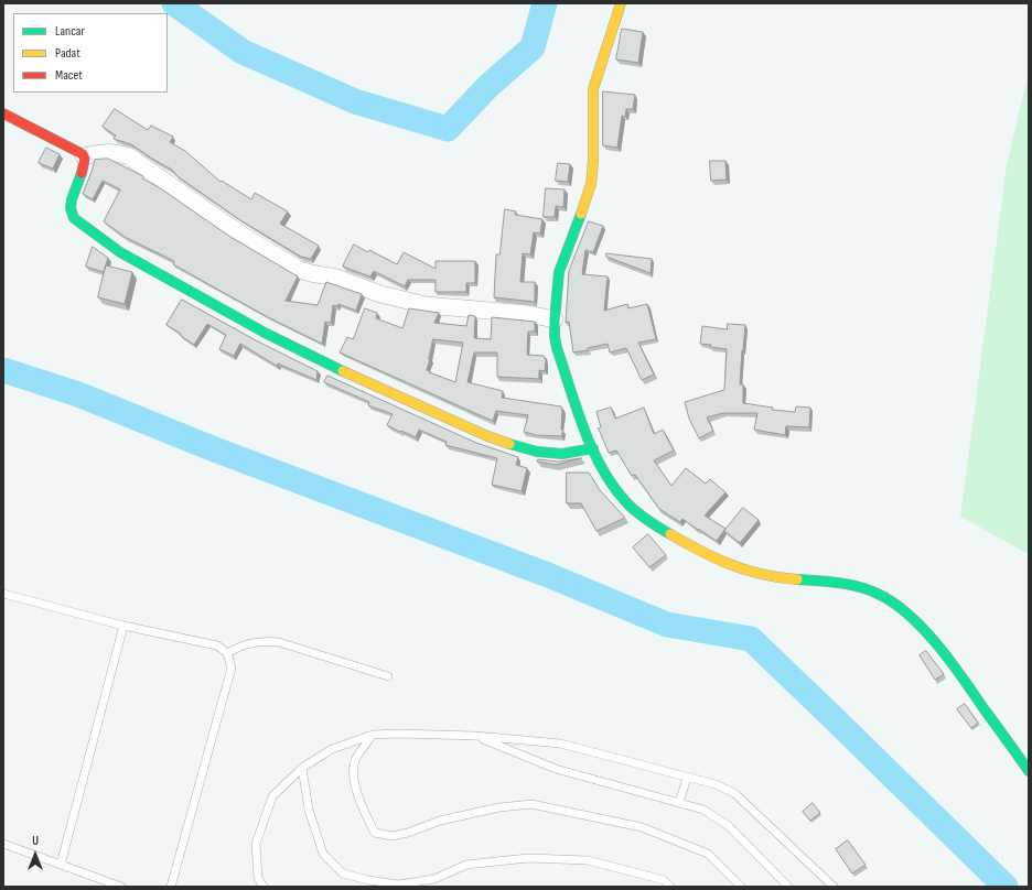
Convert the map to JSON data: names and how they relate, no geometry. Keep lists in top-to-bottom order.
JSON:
{
  "legend": ["Lancar", "Padat", "Macet"],
  "north": "top"
}
